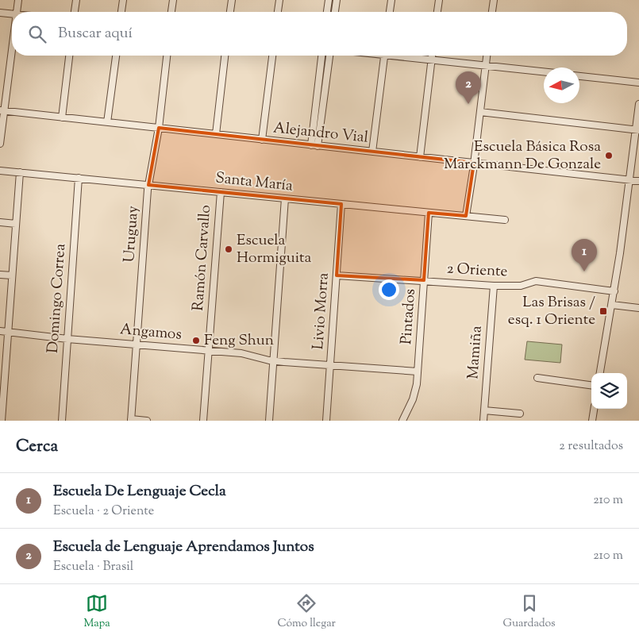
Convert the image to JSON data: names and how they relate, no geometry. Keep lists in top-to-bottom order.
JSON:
{
  "streets": {
    "street": [
      "Alejandro Vial",
      "Santa María",
      "Uruguay",
      "Ramón Carvallo",
      "2 Oriente",
      "Domingo Correa",
      "Livio Morra",
      "Pintados",
      "Angamos",
      "Mamiña"
    ]
  },
  "crossings": [
    ["Alejandro Vial", "Uruguay"],
    ["Santa María", "Uruguay"],
    ["Santa María", "Ramón Carvallo"],
    ["Santa María", "Domingo Correa"],
    ["Santa María", "Livio Morra"],
    ["Santa María", "Pintados"],
    ["Uruguay", "Angamos"],
    ["Ramón Carvallo", "Angamos"],
    ["2 Oriente", "Livio Morra"],
    ["2 Oriente", "Pintados"],
    ["2 Oriente", "Mamiña"],
    ["Domingo Correa", "Angamos"],
    ["Livio Morra", "Angamos"],
    ["Pintados", "Angamos"]
  ],
  "places": {
    "other": ["Escuela Básica Rosa Marckmann De Gonzale", "Escuela Hormiguita", "Feng Shun"],
    "transit": ["Las Brisas / esq. 1 Oriente"]
  },
  "north": "left",
  "page": {
    "search": "Buscar aquí",
    "pins": ["2", "1"],
    "heading": ["Cerca", "2 resultados"],
    "list": [
      {
        "mark": "1",
        "name": "Escuela De Lenguaje Cecla",
        "note": "Escuela · 2 Oriente",
        "value": "210 m"
      },
      {
        "mark": "2",
        "name": "Escuela de Lenguaje Aprendamos Juntos",
        "note": "Escuela · Brasil",
        "value": "210 m"
      }
    ],
    "nav": ["Mapa", "Cómo llegar", "Guardados"]
  }
}
